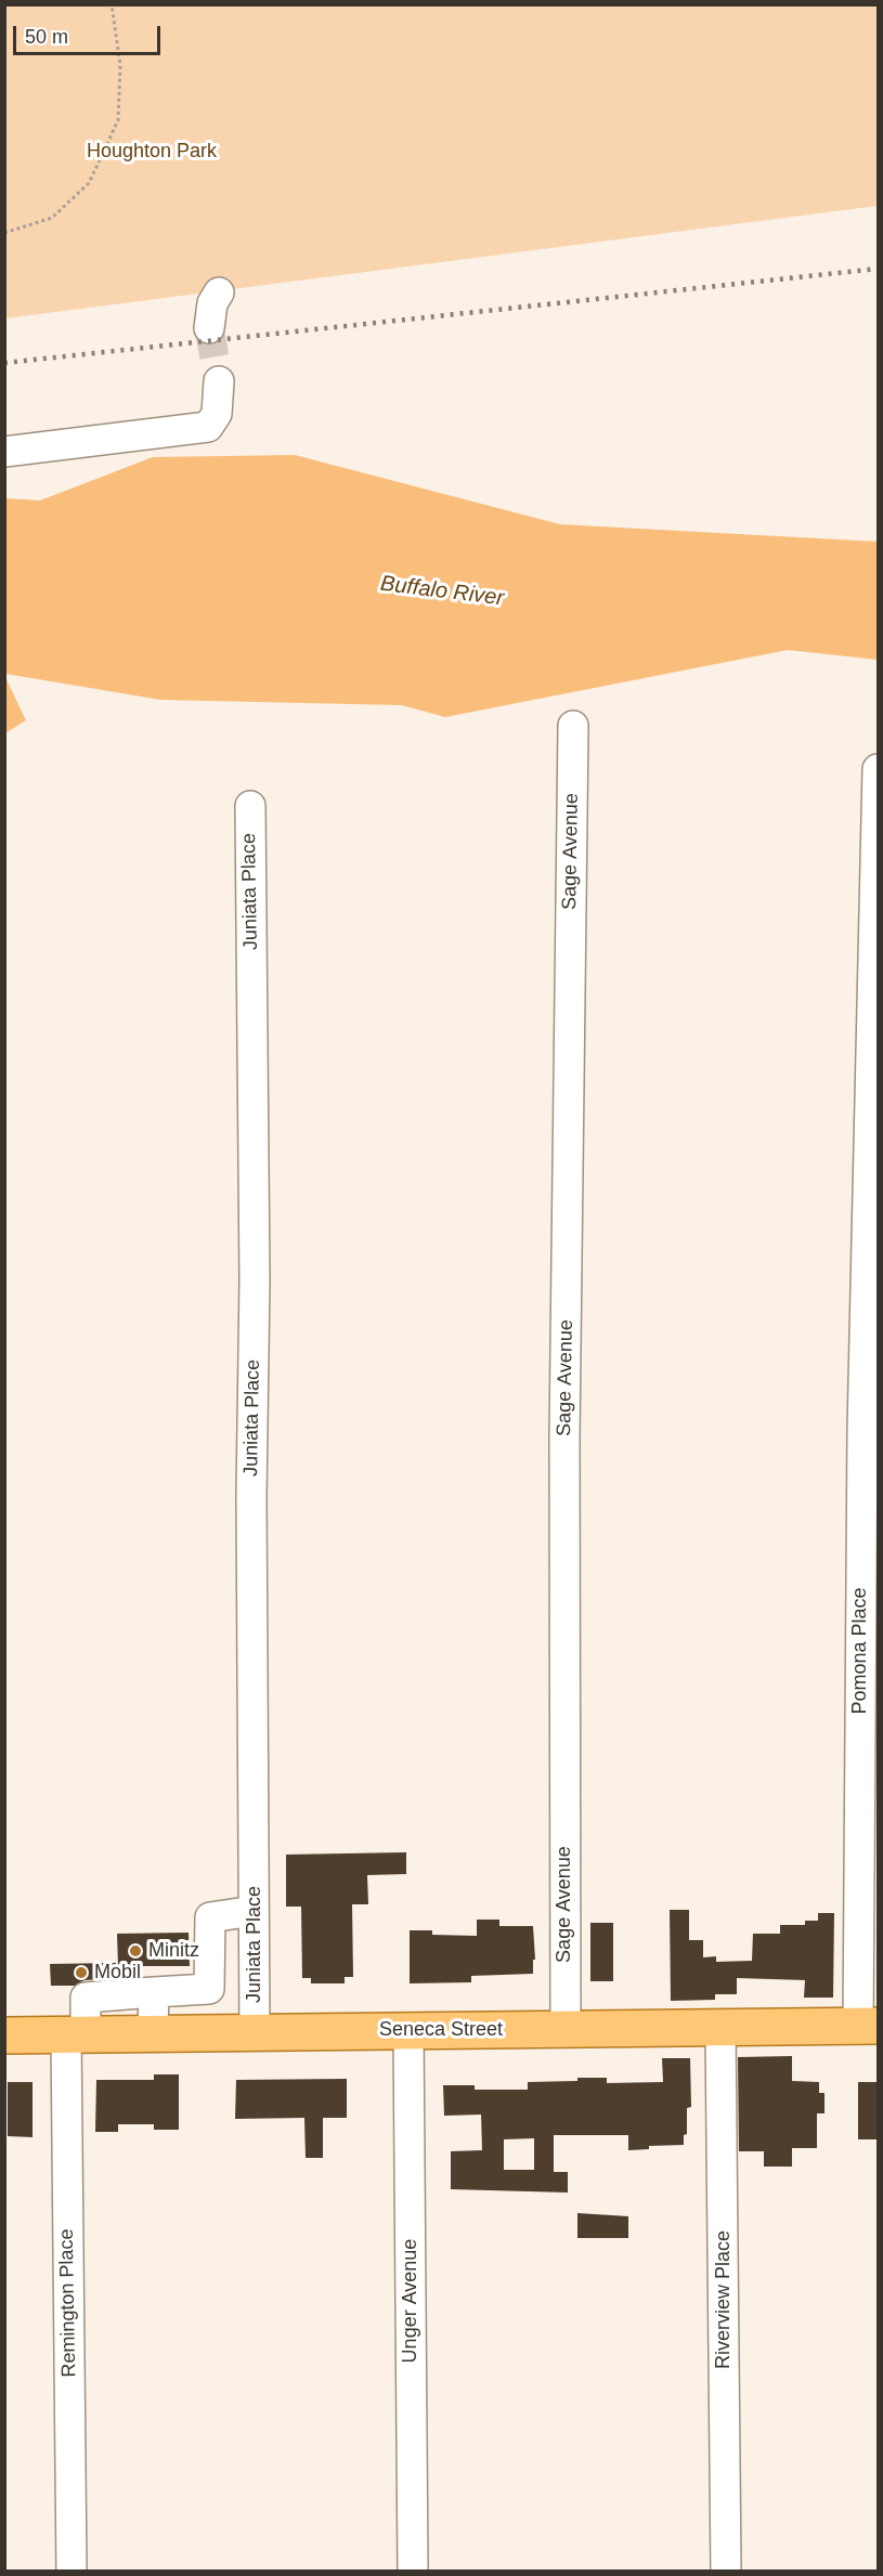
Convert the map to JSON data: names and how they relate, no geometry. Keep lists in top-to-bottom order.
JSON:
{
  "streets": {
    "main road": ["Seneca Street"],
    "street": [
      "Sage Avenue",
      "Juniata Place",
      "Pomona Place",
      "Riverview Place",
      "Unger Avenue",
      "Remington Place"
    ]
  },
  "crossings": [
    ["Sage Avenue", "Seneca Street"],
    ["Juniata Place", "Seneca Street"],
    ["Pomona Place", "Seneca Street"],
    ["Seneca Street", "Riverview Place"],
    ["Seneca Street", "Unger Avenue"],
    ["Seneca Street", "Remington Place"]
  ],
  "water": ["Buffalo River"],
  "parks": ["Houghton Park"],
  "places": ["Minitz", "Mobil"],
  "scale_bar": "50 m"
}
